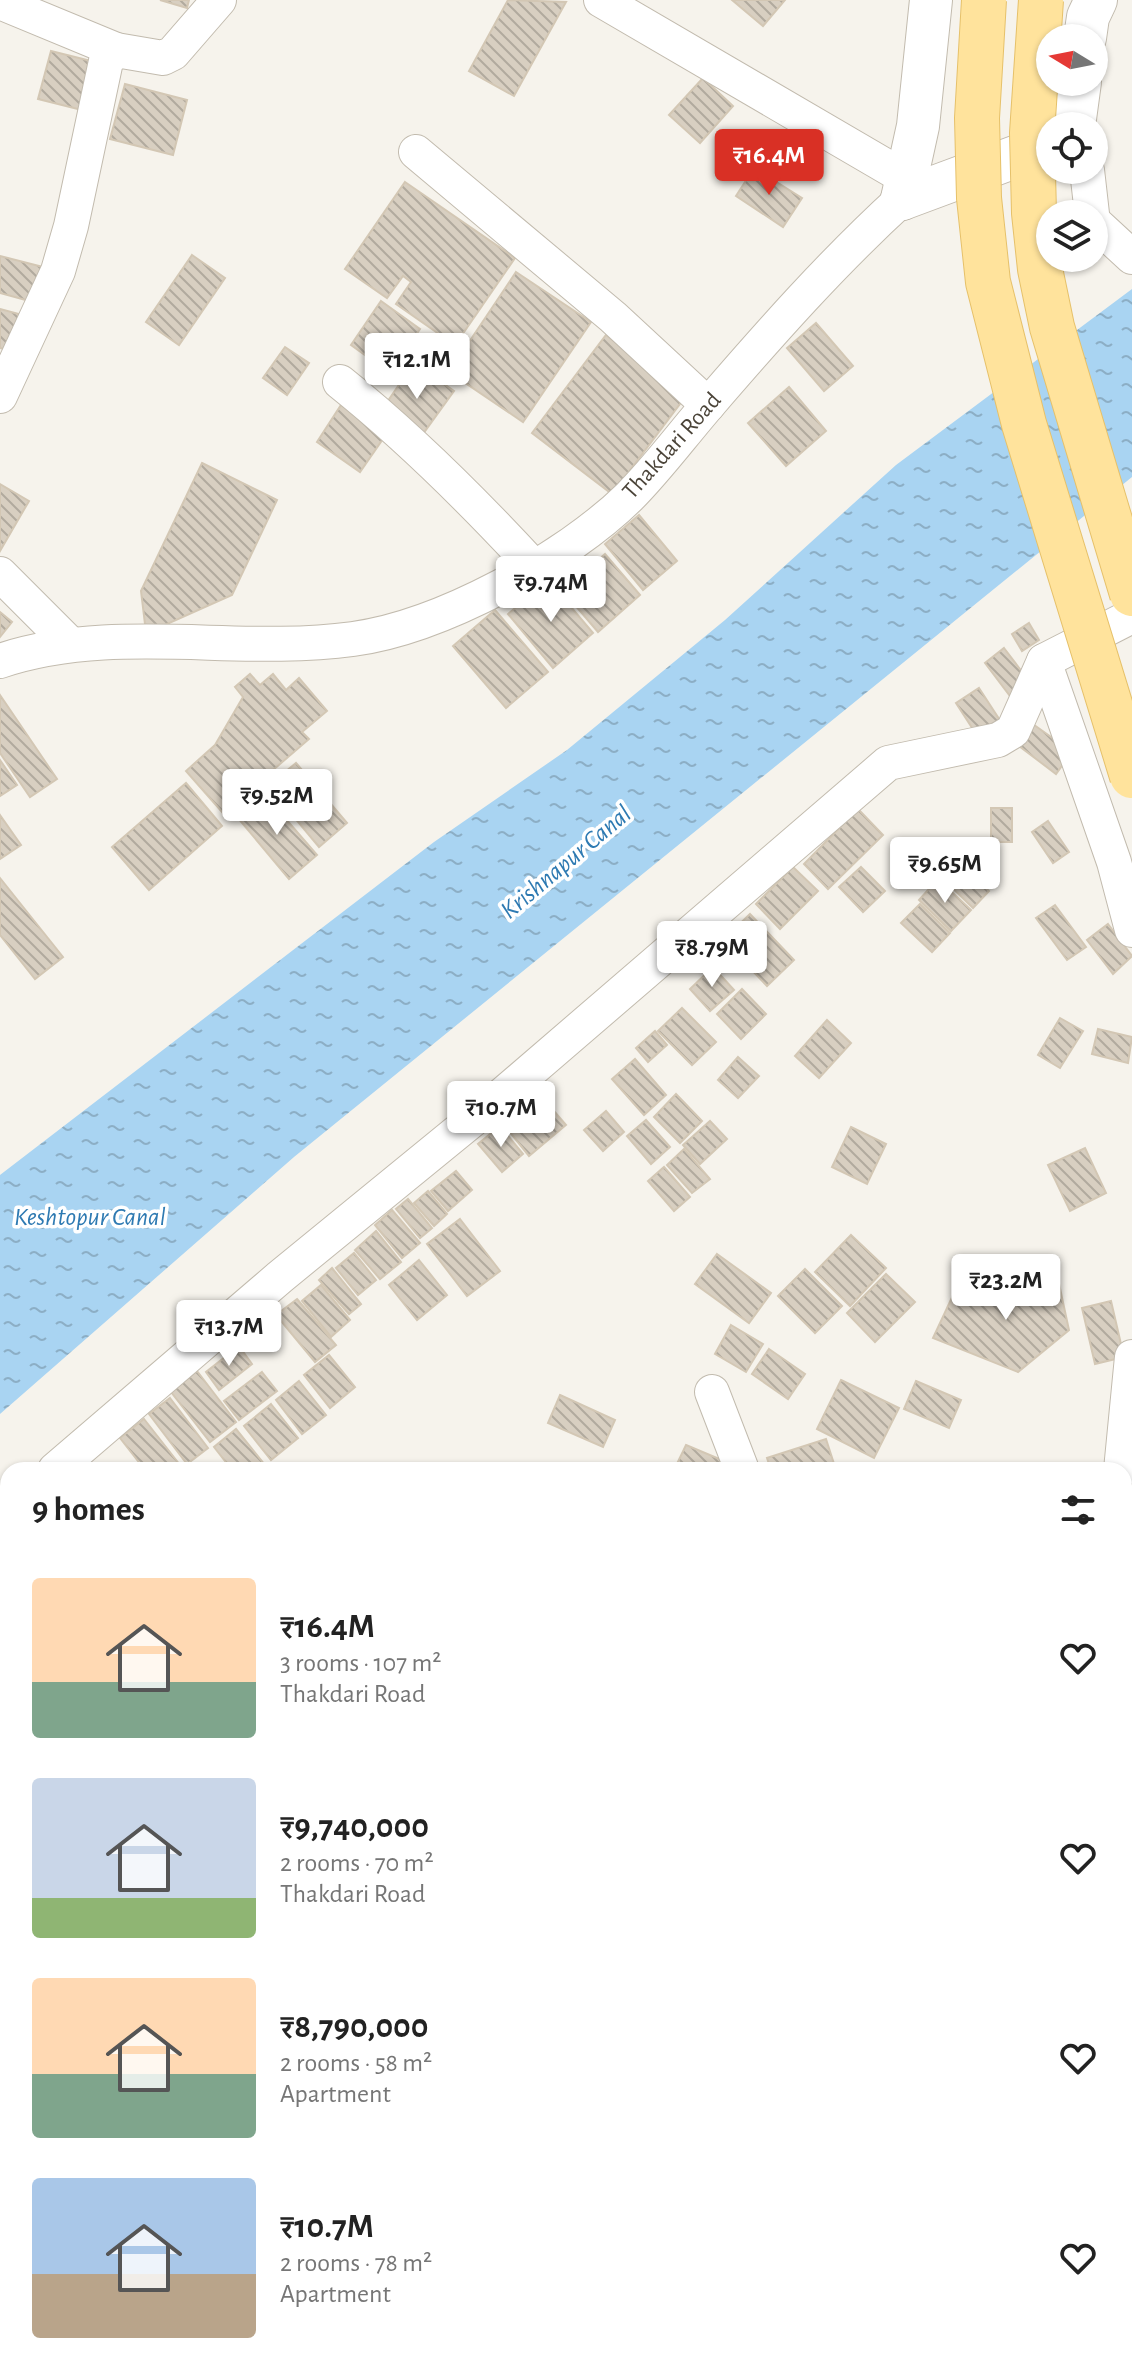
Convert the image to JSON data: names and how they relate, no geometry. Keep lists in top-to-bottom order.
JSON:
{
  "streets": {
    "street": ["Thakdari Road"]
  },
  "water": ["Krishnapur Canal", "Keshtopur Canal"],
  "north": "left",
  "page": {
    "price": [
      "₹16.4M",
      "₹12.1M",
      "₹9.74M",
      "₹9.52M",
      "₹9.65M",
      "₹8.79M",
      "₹10.7M",
      "₹23.2M",
      "₹13.7M"
    ],
    "heading": "9 homes",
    "list": [
      {
        "name": "₹16.4M",
        "note": "3 rooms · 107 m² · Thakdari Road"
      },
      {
        "name": "₹9,740,000",
        "note": "2 rooms · 70 m² · Thakdari Road"
      },
      {
        "name": "₹8,790,000",
        "note": "2 rooms · 58 m² · Apartment"
      },
      {
        "name": "₹10.7M",
        "note": "2 rooms · 78 m² · Apartment"
      }
    ]
  }
}
